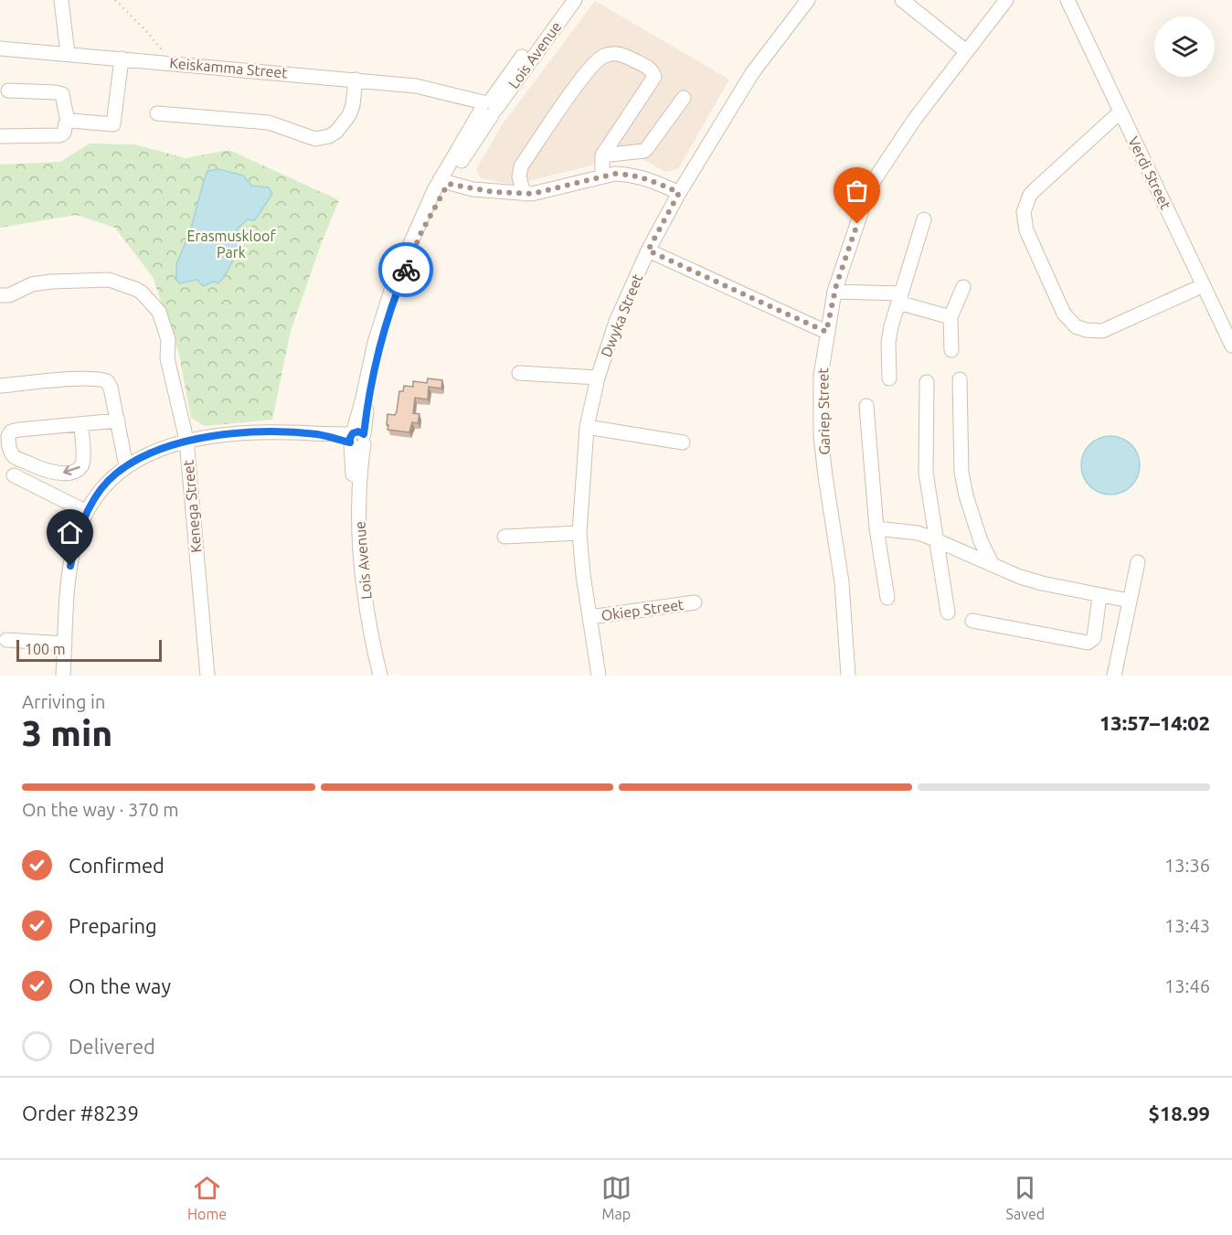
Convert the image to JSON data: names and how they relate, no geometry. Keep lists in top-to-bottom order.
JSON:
{
  "streets": {
    "street": [
      "Lois Avenue",
      "Keiskamma Street",
      "Verdi Street",
      "Dwyka Street",
      "Gariep Street",
      "Kenega Street",
      "Okiep Street"
    ]
  },
  "crossings": [
    ["Lois Avenue", "Keiskamma Street"],
    ["Dwyka Street", "Okiep Street"]
  ],
  "parks": ["Erasmuskloof Park"],
  "scale_bar": "100 m",
  "page": {
    "scale": "100 m",
    "heading": ["3 min", "Arriving in", "13:57–14:02"],
    "panel": ["Order #8239", "$18.99"],
    "bar": "On the way · 370 m",
    "list": [
      ["Confirmed", "13:36"],
      ["Preparing", "13:43"],
      ["On the way", "13:46"],
      "Delivered"
    ],
    "tabs": ["Home", "Map", "Saved"]
  }
}
